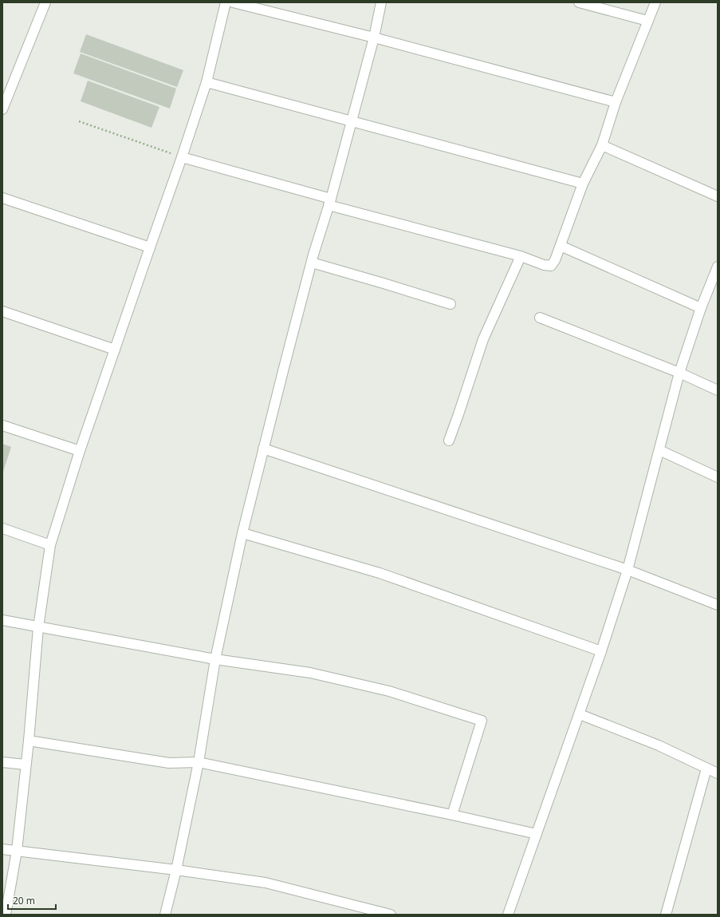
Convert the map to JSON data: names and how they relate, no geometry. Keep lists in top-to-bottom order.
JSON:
{
  "scale_bar": "20 m"
}
